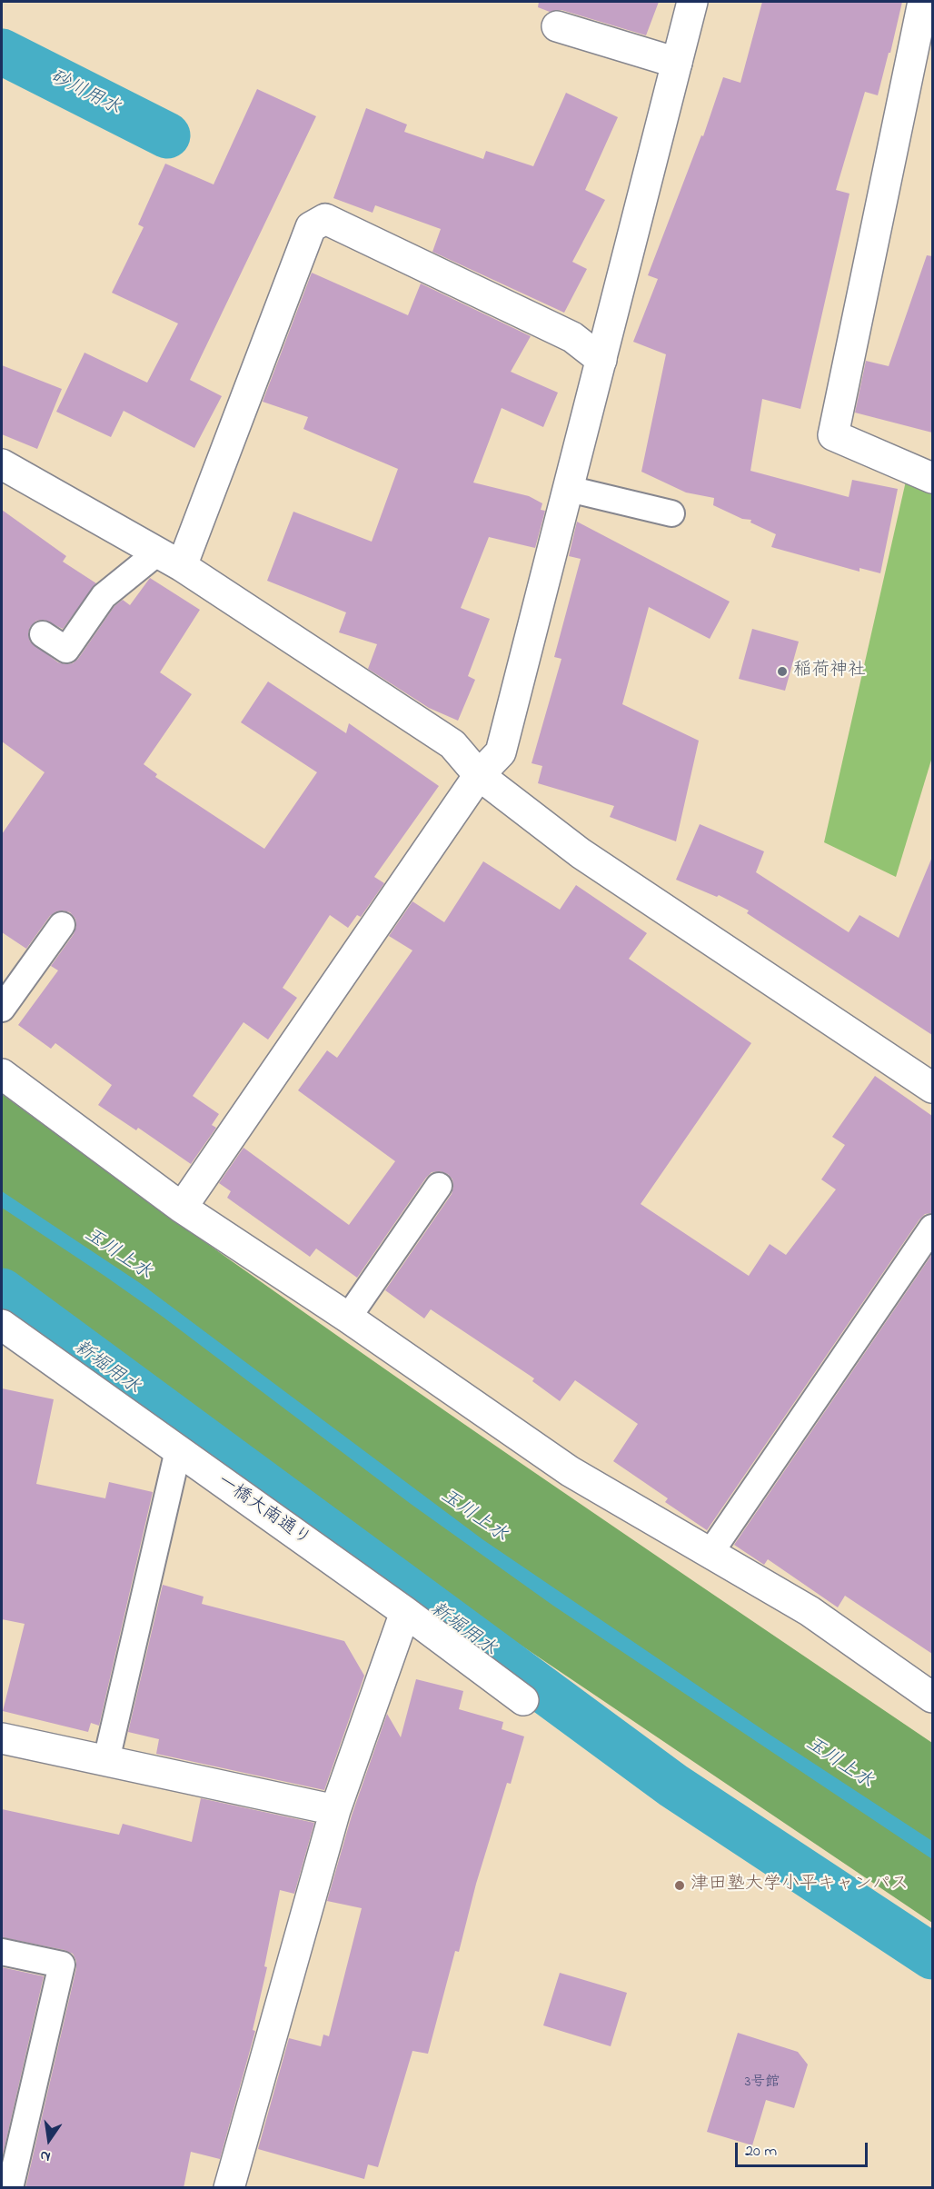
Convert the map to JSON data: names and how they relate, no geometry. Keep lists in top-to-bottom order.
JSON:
{
  "streets": {
    "street": ["一橋大南通り"]
  },
  "water": ["砂川用水", "玉川上水", "新堀用水"],
  "places": ["稲荷神社", "津田塾大学小平キャンパス"],
  "house_numbers": ["3号館"],
  "scale_bar": "20 m",
  "north": "bottom"
}
